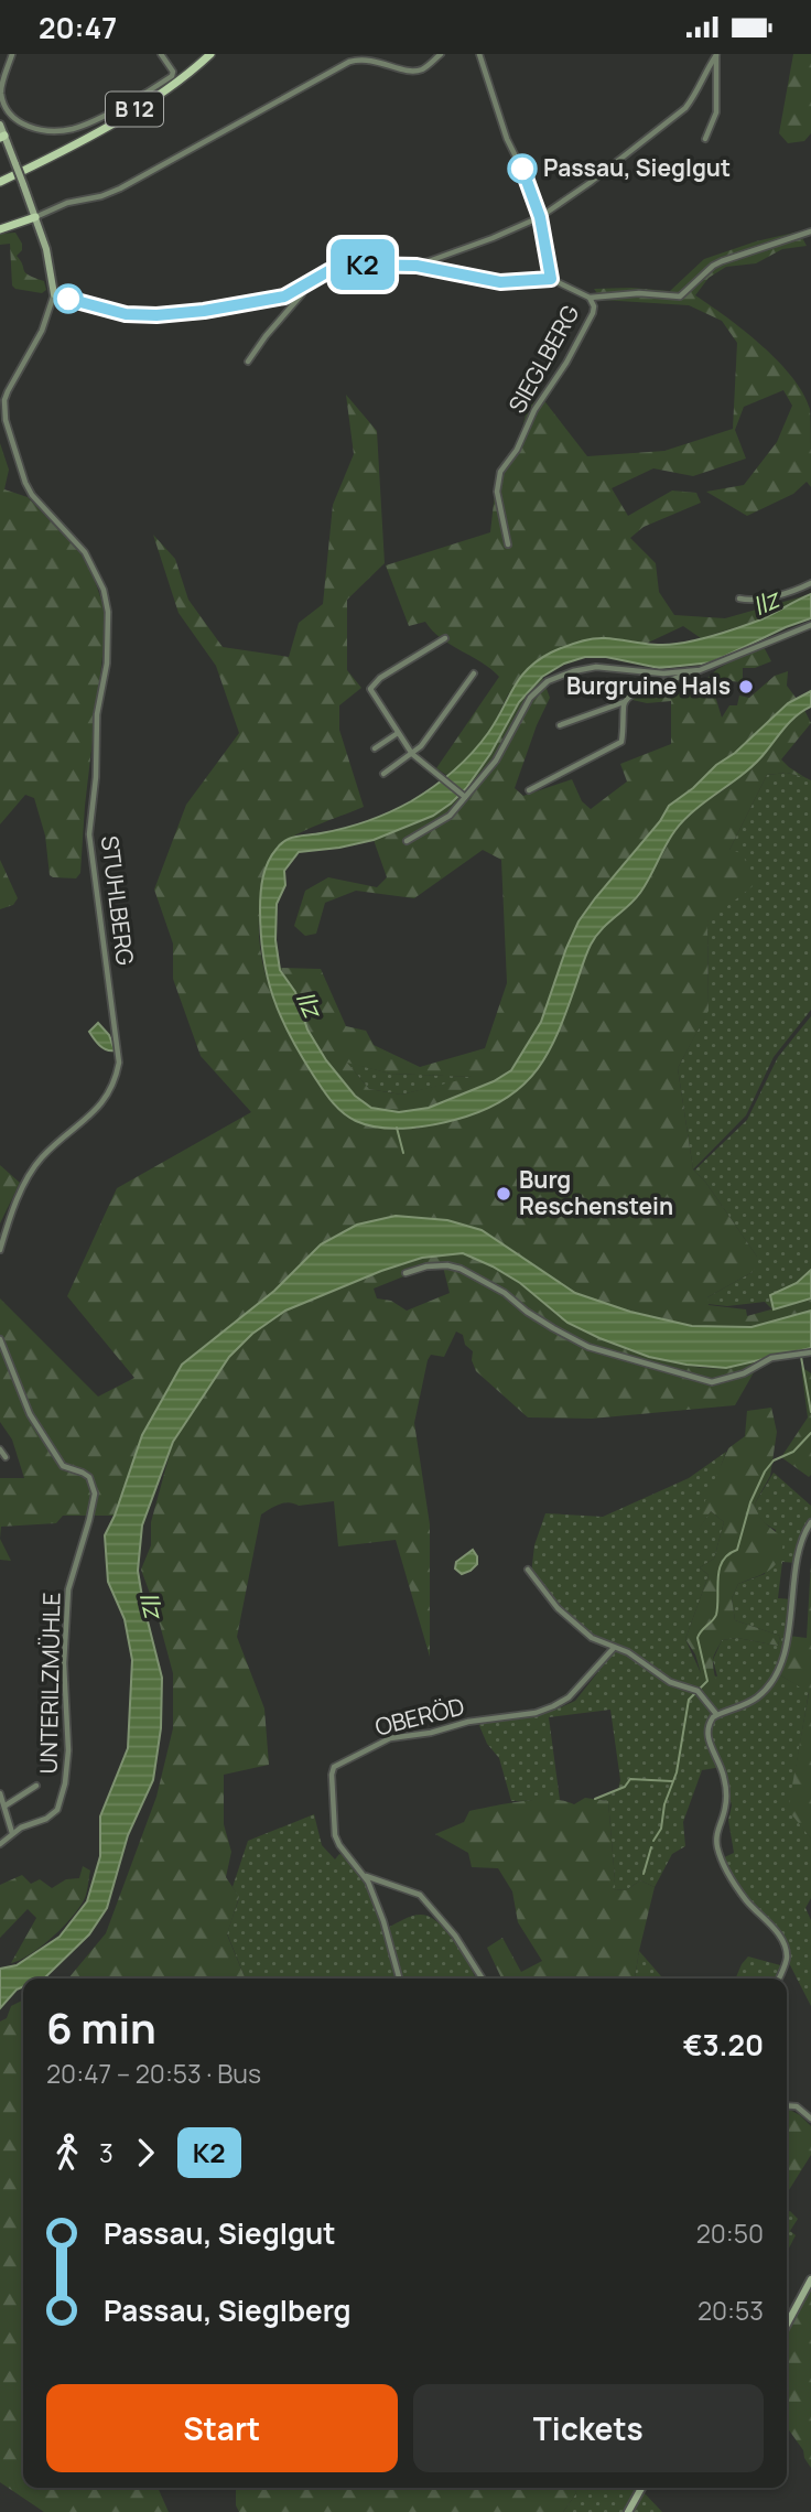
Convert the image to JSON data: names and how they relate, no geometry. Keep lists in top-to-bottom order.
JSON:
{
  "streets": {
    "main road": ["B 12"],
    "street": [
      "SIEGLBERG",
      "STUHLBERG",
      "UNTERILZMÜHLE",
      "OBERÖD"
    ]
  },
  "water": ["Ilz"],
  "places": ["Passau, Sieglgut", "Burgruine Hals", "Burg Reschenstein"],
  "lines": ["bus line K2"],
  "page": {
    "status": "20:47",
    "on_map": "K2",
    "heading": ["6 min", "20:47 – 20:53 · Bus", "€3.20"],
    "legs": ["3", "K2"],
    "list": [
      {
        "name": "Passau, Sieglgut",
        "value": "20:50"
      },
      {
        "name": "Passau, Sieglberg",
        "value": "20:53"
      }
    ],
    "buttons": ["Start", "Tickets"]
  }
}
